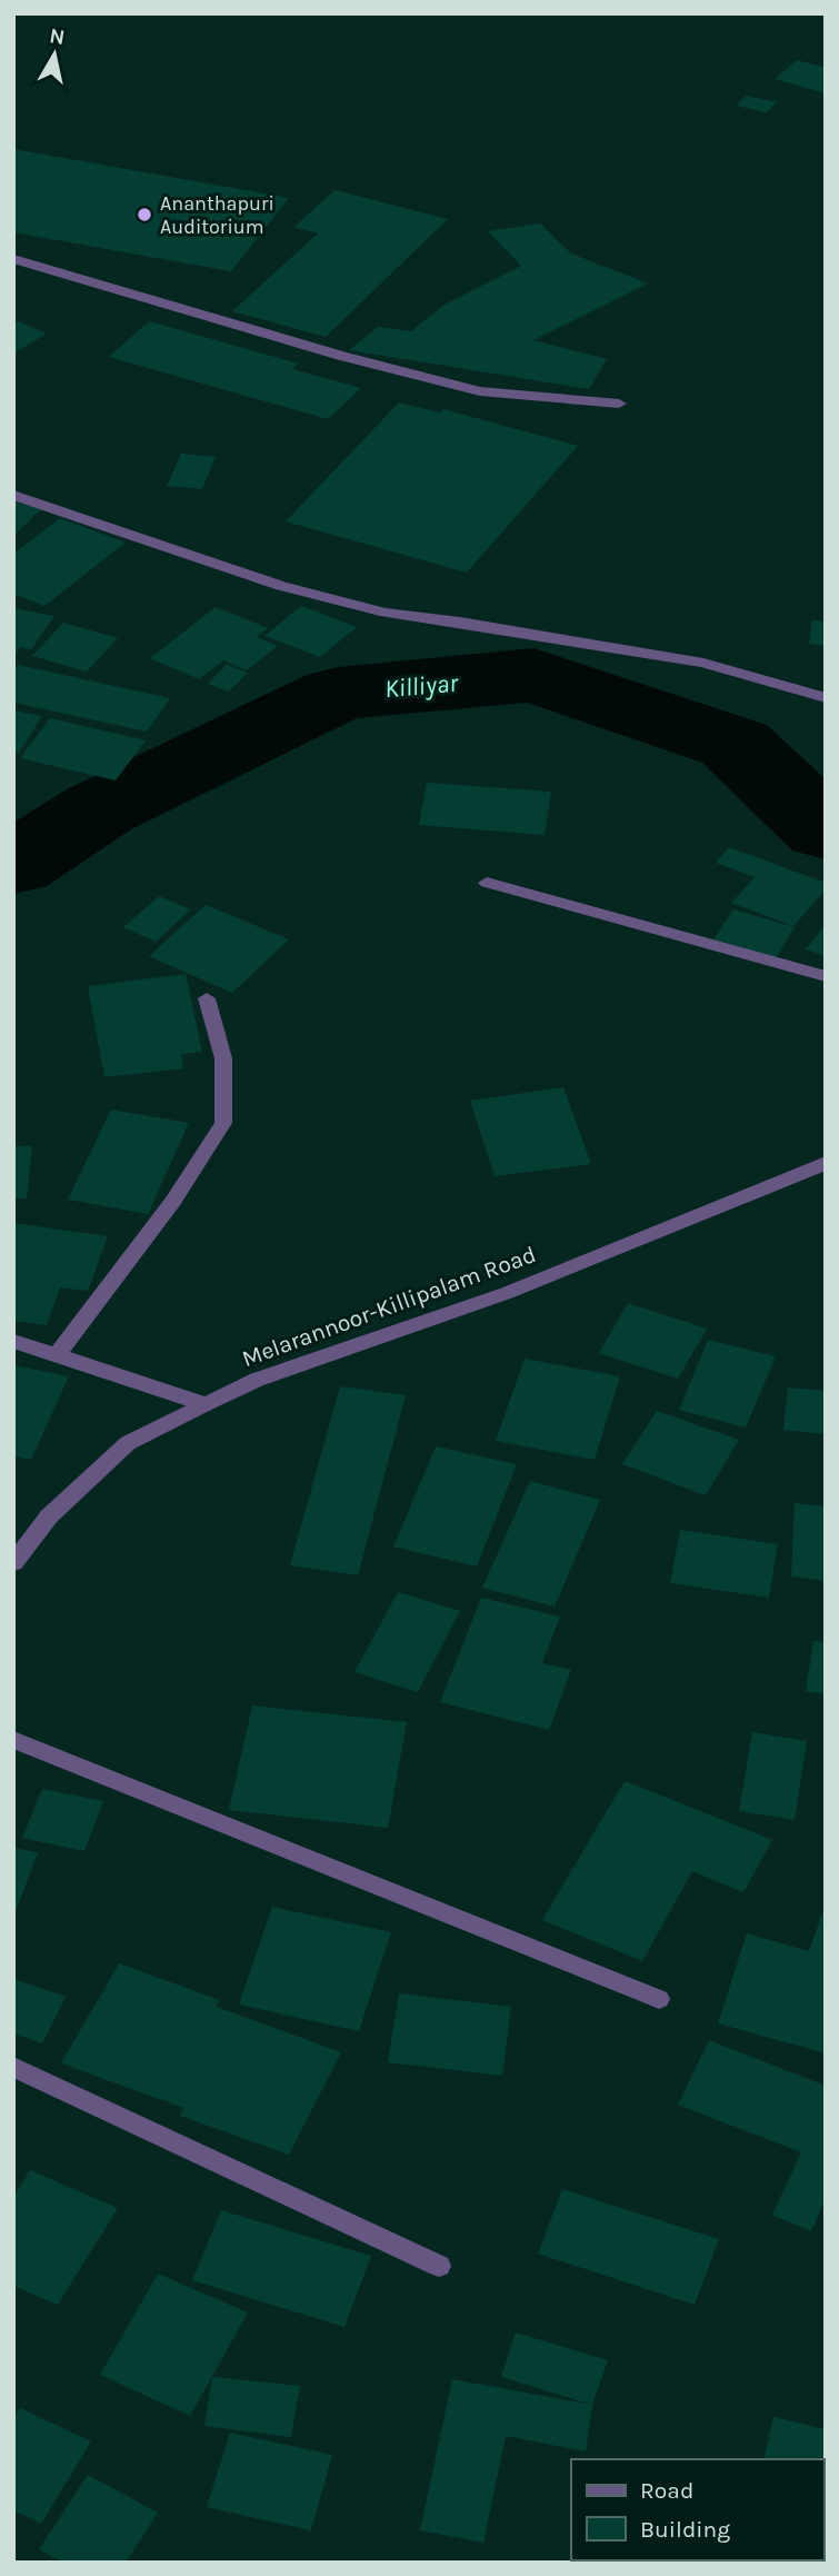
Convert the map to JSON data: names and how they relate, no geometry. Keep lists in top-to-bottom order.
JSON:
{
  "streets": {
    "street": ["Melarannoor-Killipalam Road"]
  },
  "water": ["Killiyar"],
  "places": ["Ananthapuri Auditorium"],
  "legend": ["Road", "Building"],
  "north": "top"
}
